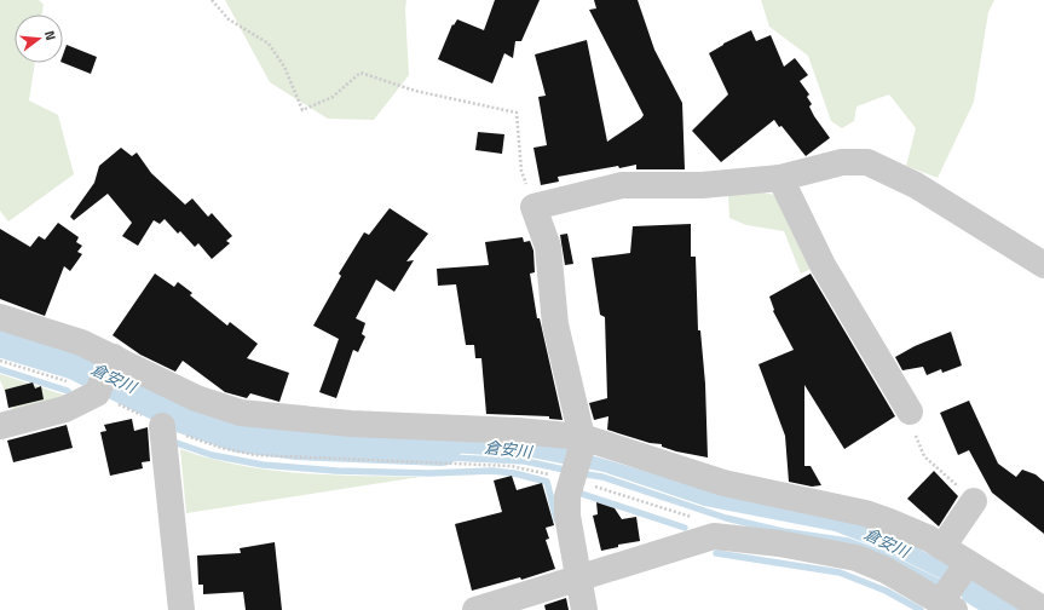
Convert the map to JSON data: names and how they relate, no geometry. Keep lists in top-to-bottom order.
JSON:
{
  "water": ["倉安川"],
  "north": "right"
}
